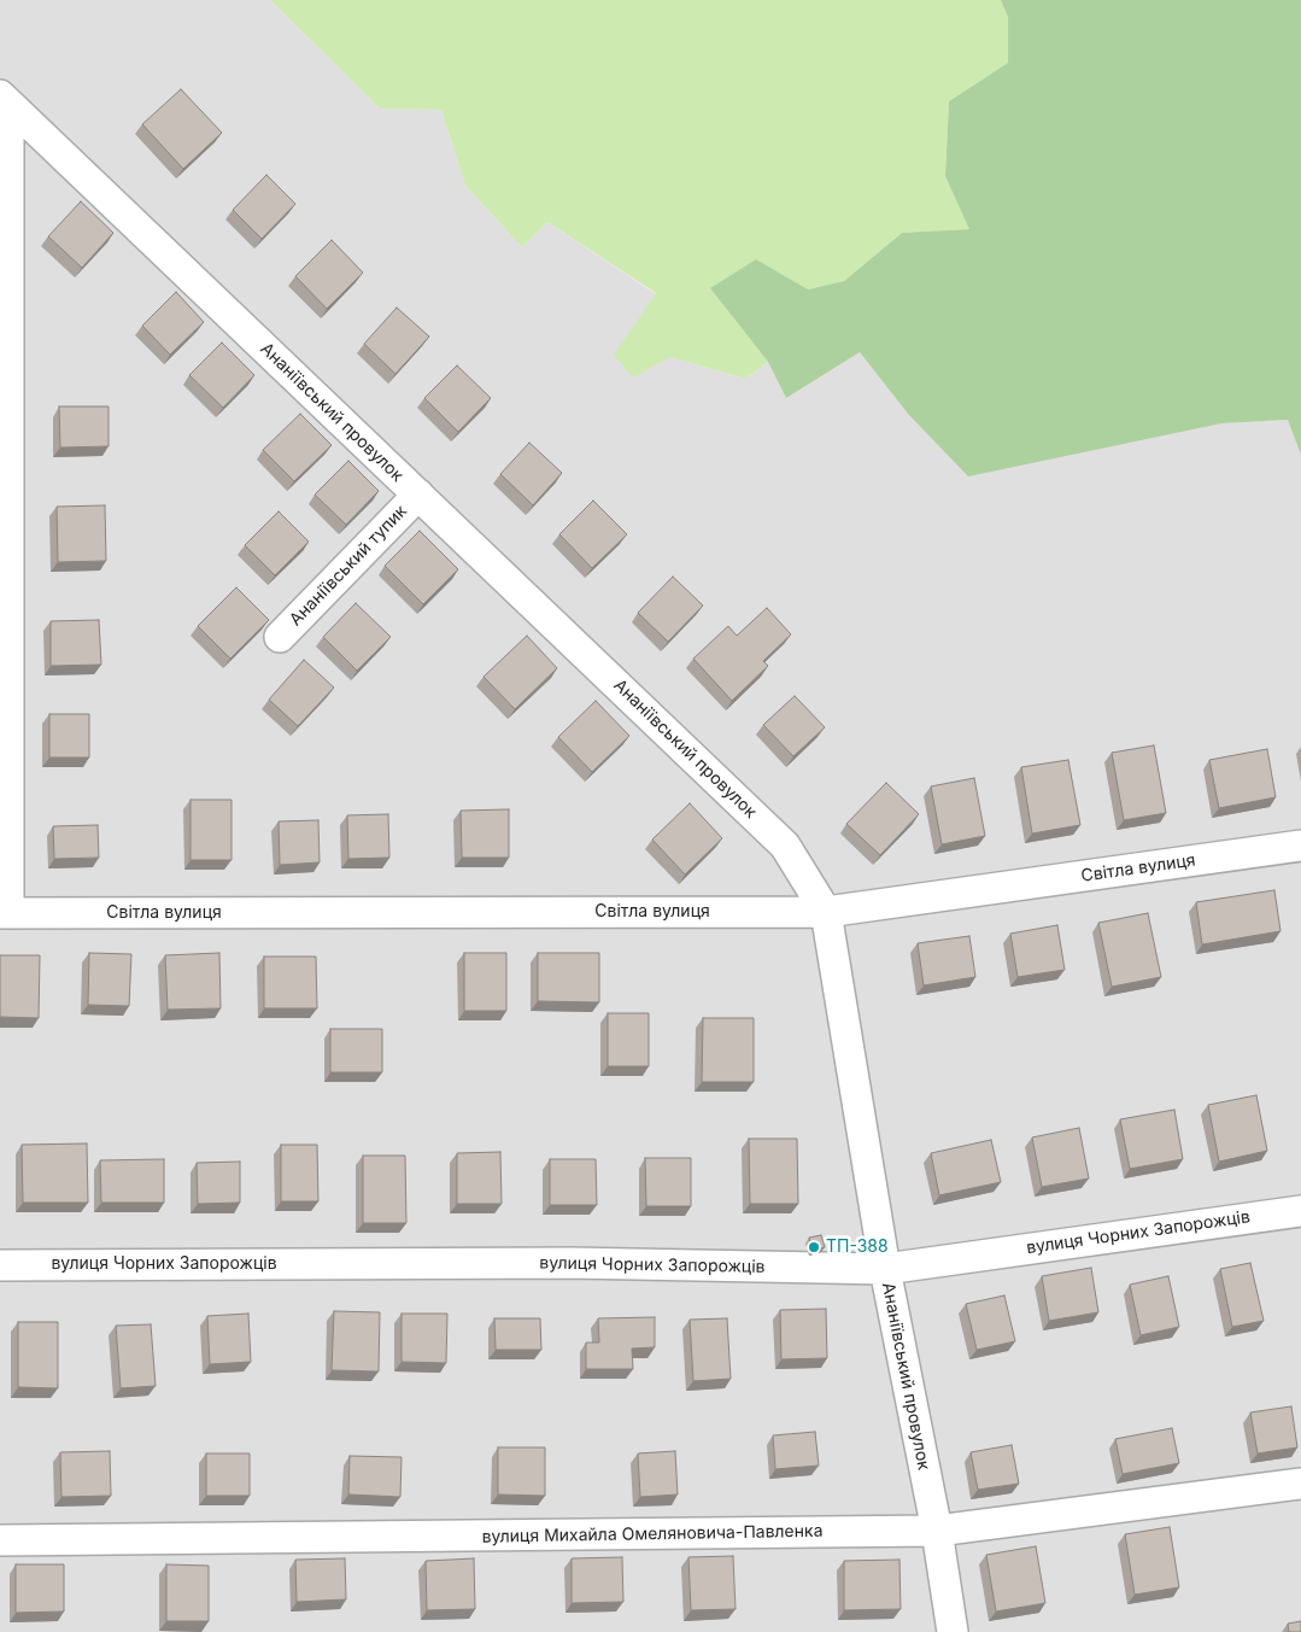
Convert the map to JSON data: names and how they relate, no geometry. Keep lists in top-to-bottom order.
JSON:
{
  "streets": {
    "street": [
      "Ананіївський провулок",
      "Ананіївський тупик",
      "Світла вулиця",
      "вулиця Чорних Запорожців",
      "вулиця Михайла Омеляновича-Павленка"
    ]
  },
  "crossings": [
    ["Ананіївський провулок", "Ананіївський тупик"],
    ["Ананіївський провулок", "Світла вулиця"],
    ["Ананіївський провулок", "вулиця Чорних Запорожців"],
    ["Ананіївський провулок", "вулиця Михайла Омеляновича-Павленка"]
  ],
  "places": ["ТП-388"]
}
